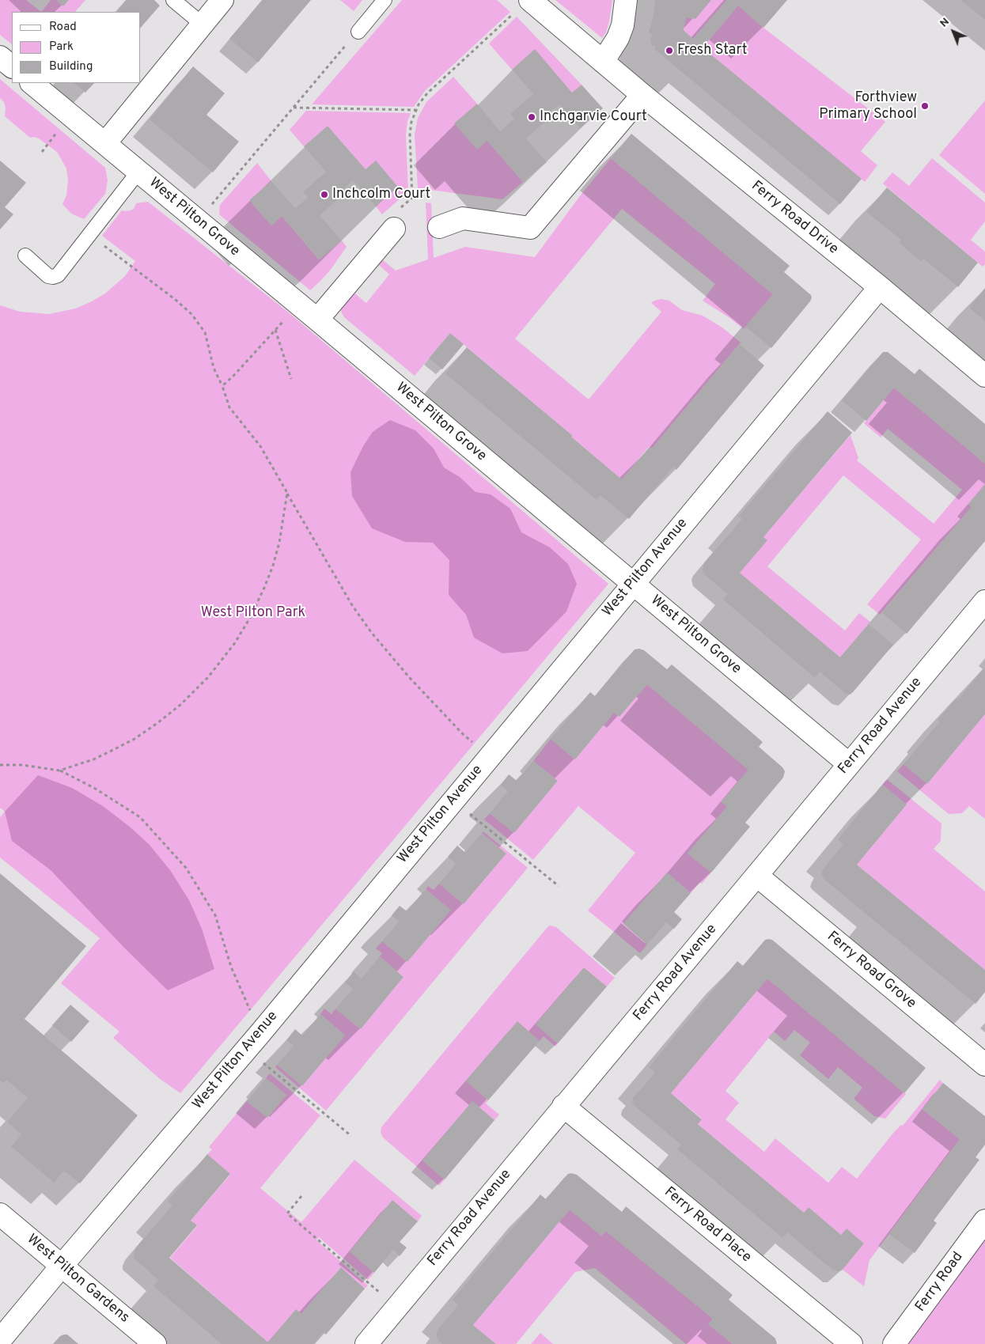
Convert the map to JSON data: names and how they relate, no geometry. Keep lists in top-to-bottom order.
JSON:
{
  "streets": {
    "street": [
      "West Pilton Grove",
      "Ferry Road Drive",
      "West Pilton Avenue",
      "Ferry Road Avenue",
      "Ferry Road Grove",
      "Ferry Road Place",
      "West Pilton Gardens",
      "Ferry Road"
    ]
  },
  "crossings": [
    ["West Pilton Grove", "West Pilton Avenue"],
    ["West Pilton Grove", "Ferry Road Avenue"],
    ["Ferry Road Drive", "West Pilton Avenue"],
    ["West Pilton Avenue", "West Pilton Gardens"],
    ["Ferry Road Avenue", "Ferry Road Grove"],
    ["Ferry Road Avenue", "Ferry Road Place"]
  ],
  "parks": ["West Pilton Park"],
  "places": [
    "Fresh Start",
    "Forthview Primary School",
    "Inchgarvie Court",
    "Inchcolm Court"
  ],
  "legend": ["Road", "Park", "Building"],
  "north": "top left"
}
